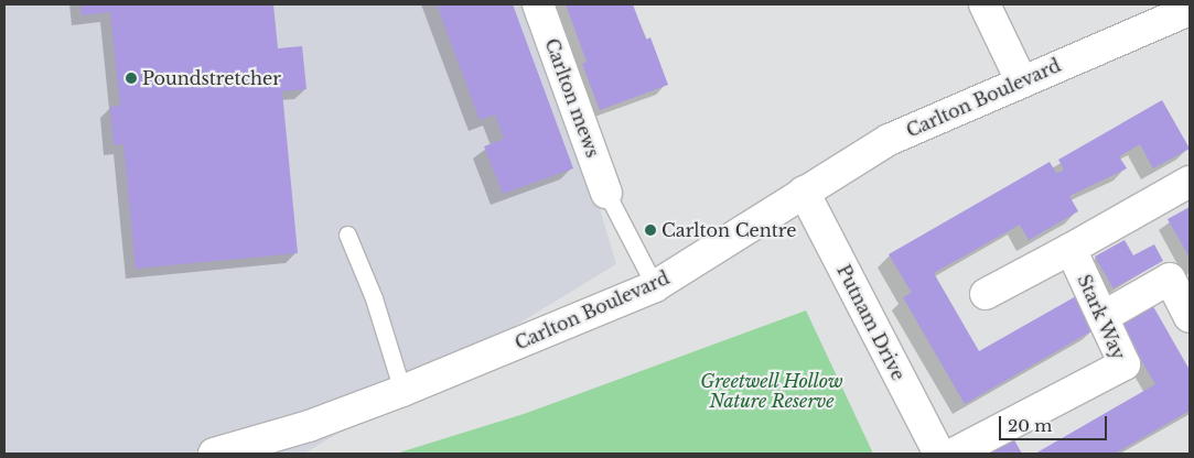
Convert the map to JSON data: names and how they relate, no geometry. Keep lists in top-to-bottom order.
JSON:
{
  "streets": {
    "street": [
      "Carlton mews",
      "Carlton Boulevard",
      "Stark Way",
      "Putnam Drive"
    ]
  },
  "crossings": [
    ["Carlton Boulevard", "Putnam Drive"]
  ],
  "parks": ["Greetwell Hollow Nature Reserve"],
  "places": ["Poundstretcher", "Carlton Centre"],
  "scale_bar": "20 m"
}
